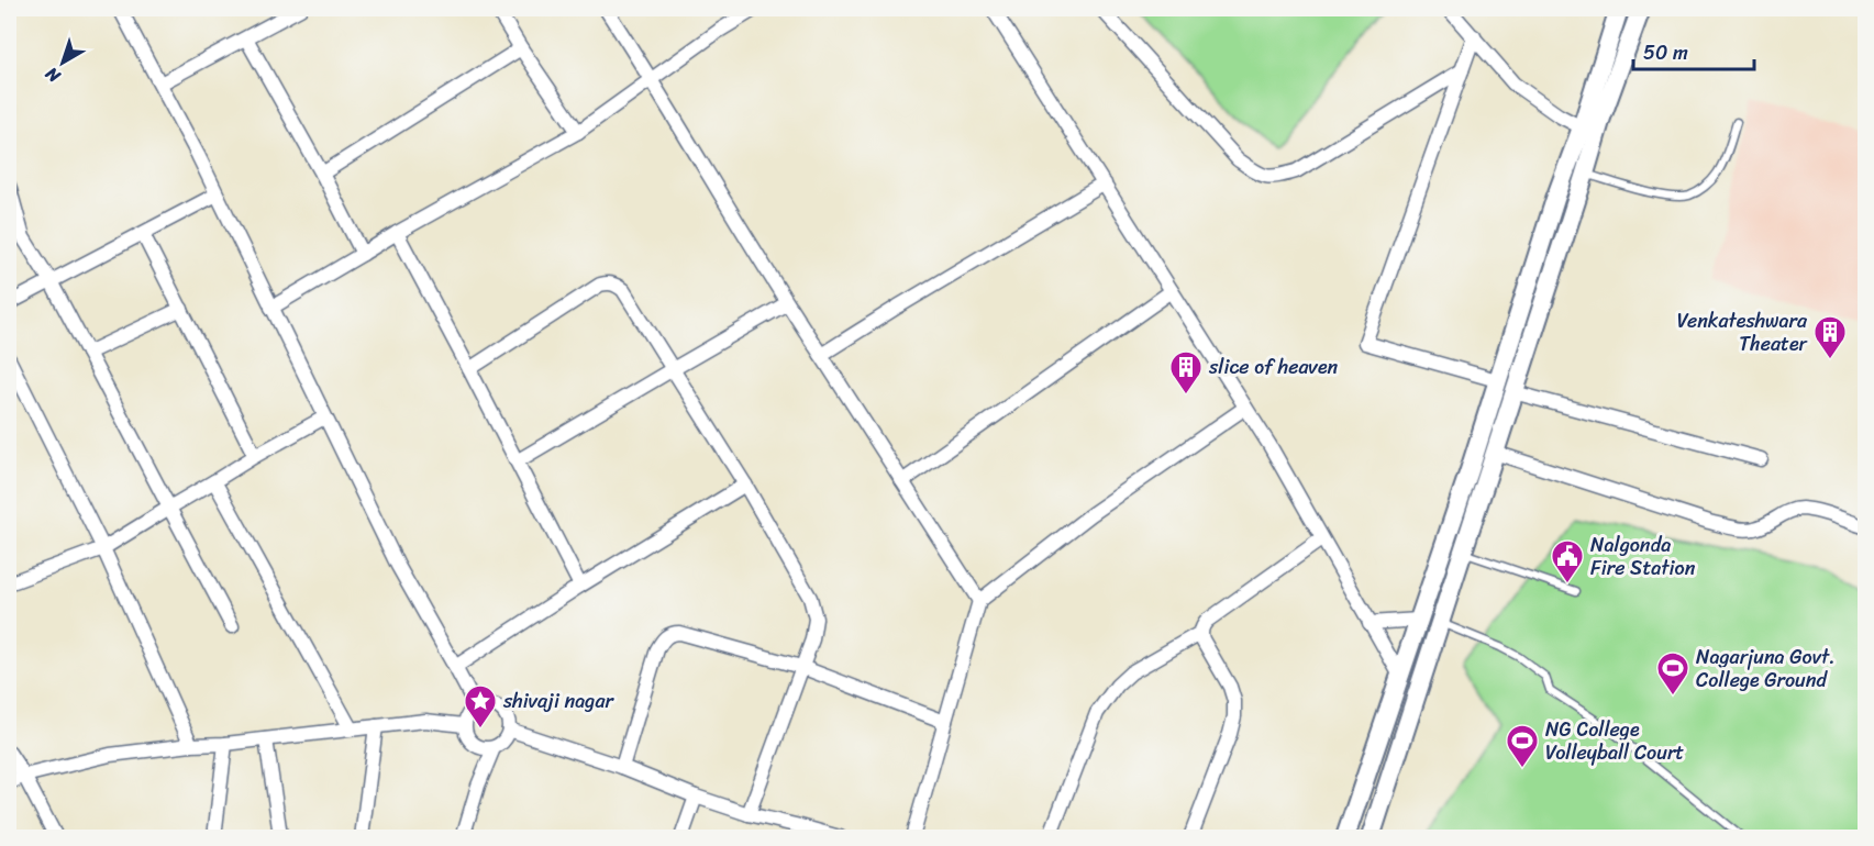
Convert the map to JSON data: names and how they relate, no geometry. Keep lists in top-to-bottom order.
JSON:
{
  "places": {
    "building": ["Venkateshwara Theater", "slice of heaven"],
    "public building": ["Nalgonda Fire Station"],
    "sports": ["Nagarjuna Govt. College Ground", "NG College Volleyball Court"],
    "place": ["shivaji nagar"]
  },
  "scale_bar": "50 m",
  "north": "bottom left"
}
